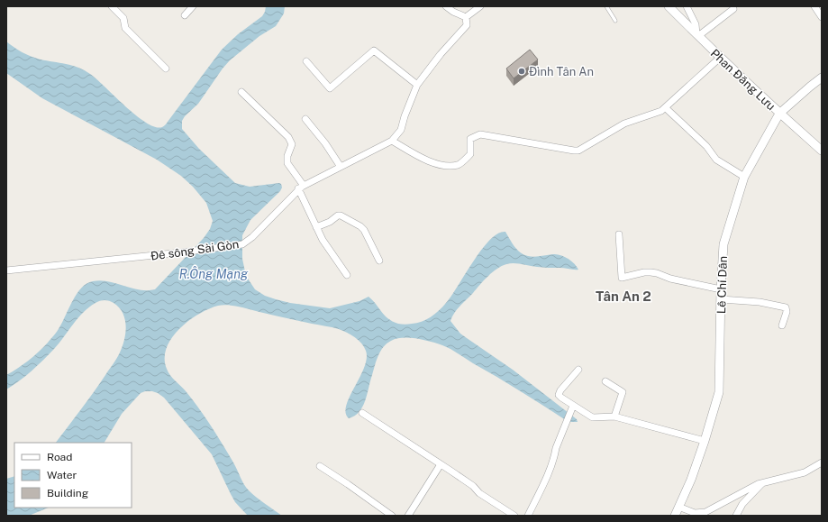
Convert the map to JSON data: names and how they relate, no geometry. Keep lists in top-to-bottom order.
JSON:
{
  "streets": {
    "street": ["Phan Đăng Lưu", "Đê sông Sài Gòn", "Lê Chí Dân"]
  },
  "crossings": [
    ["Phan Đăng Lưu", "Lê Chí Dân"]
  ],
  "districts": ["Tân An 2"],
  "water": ["R.Ông Mạng"],
  "places": ["Đình Tân An"],
  "legend": ["Road", "Water", "Building"]
}
